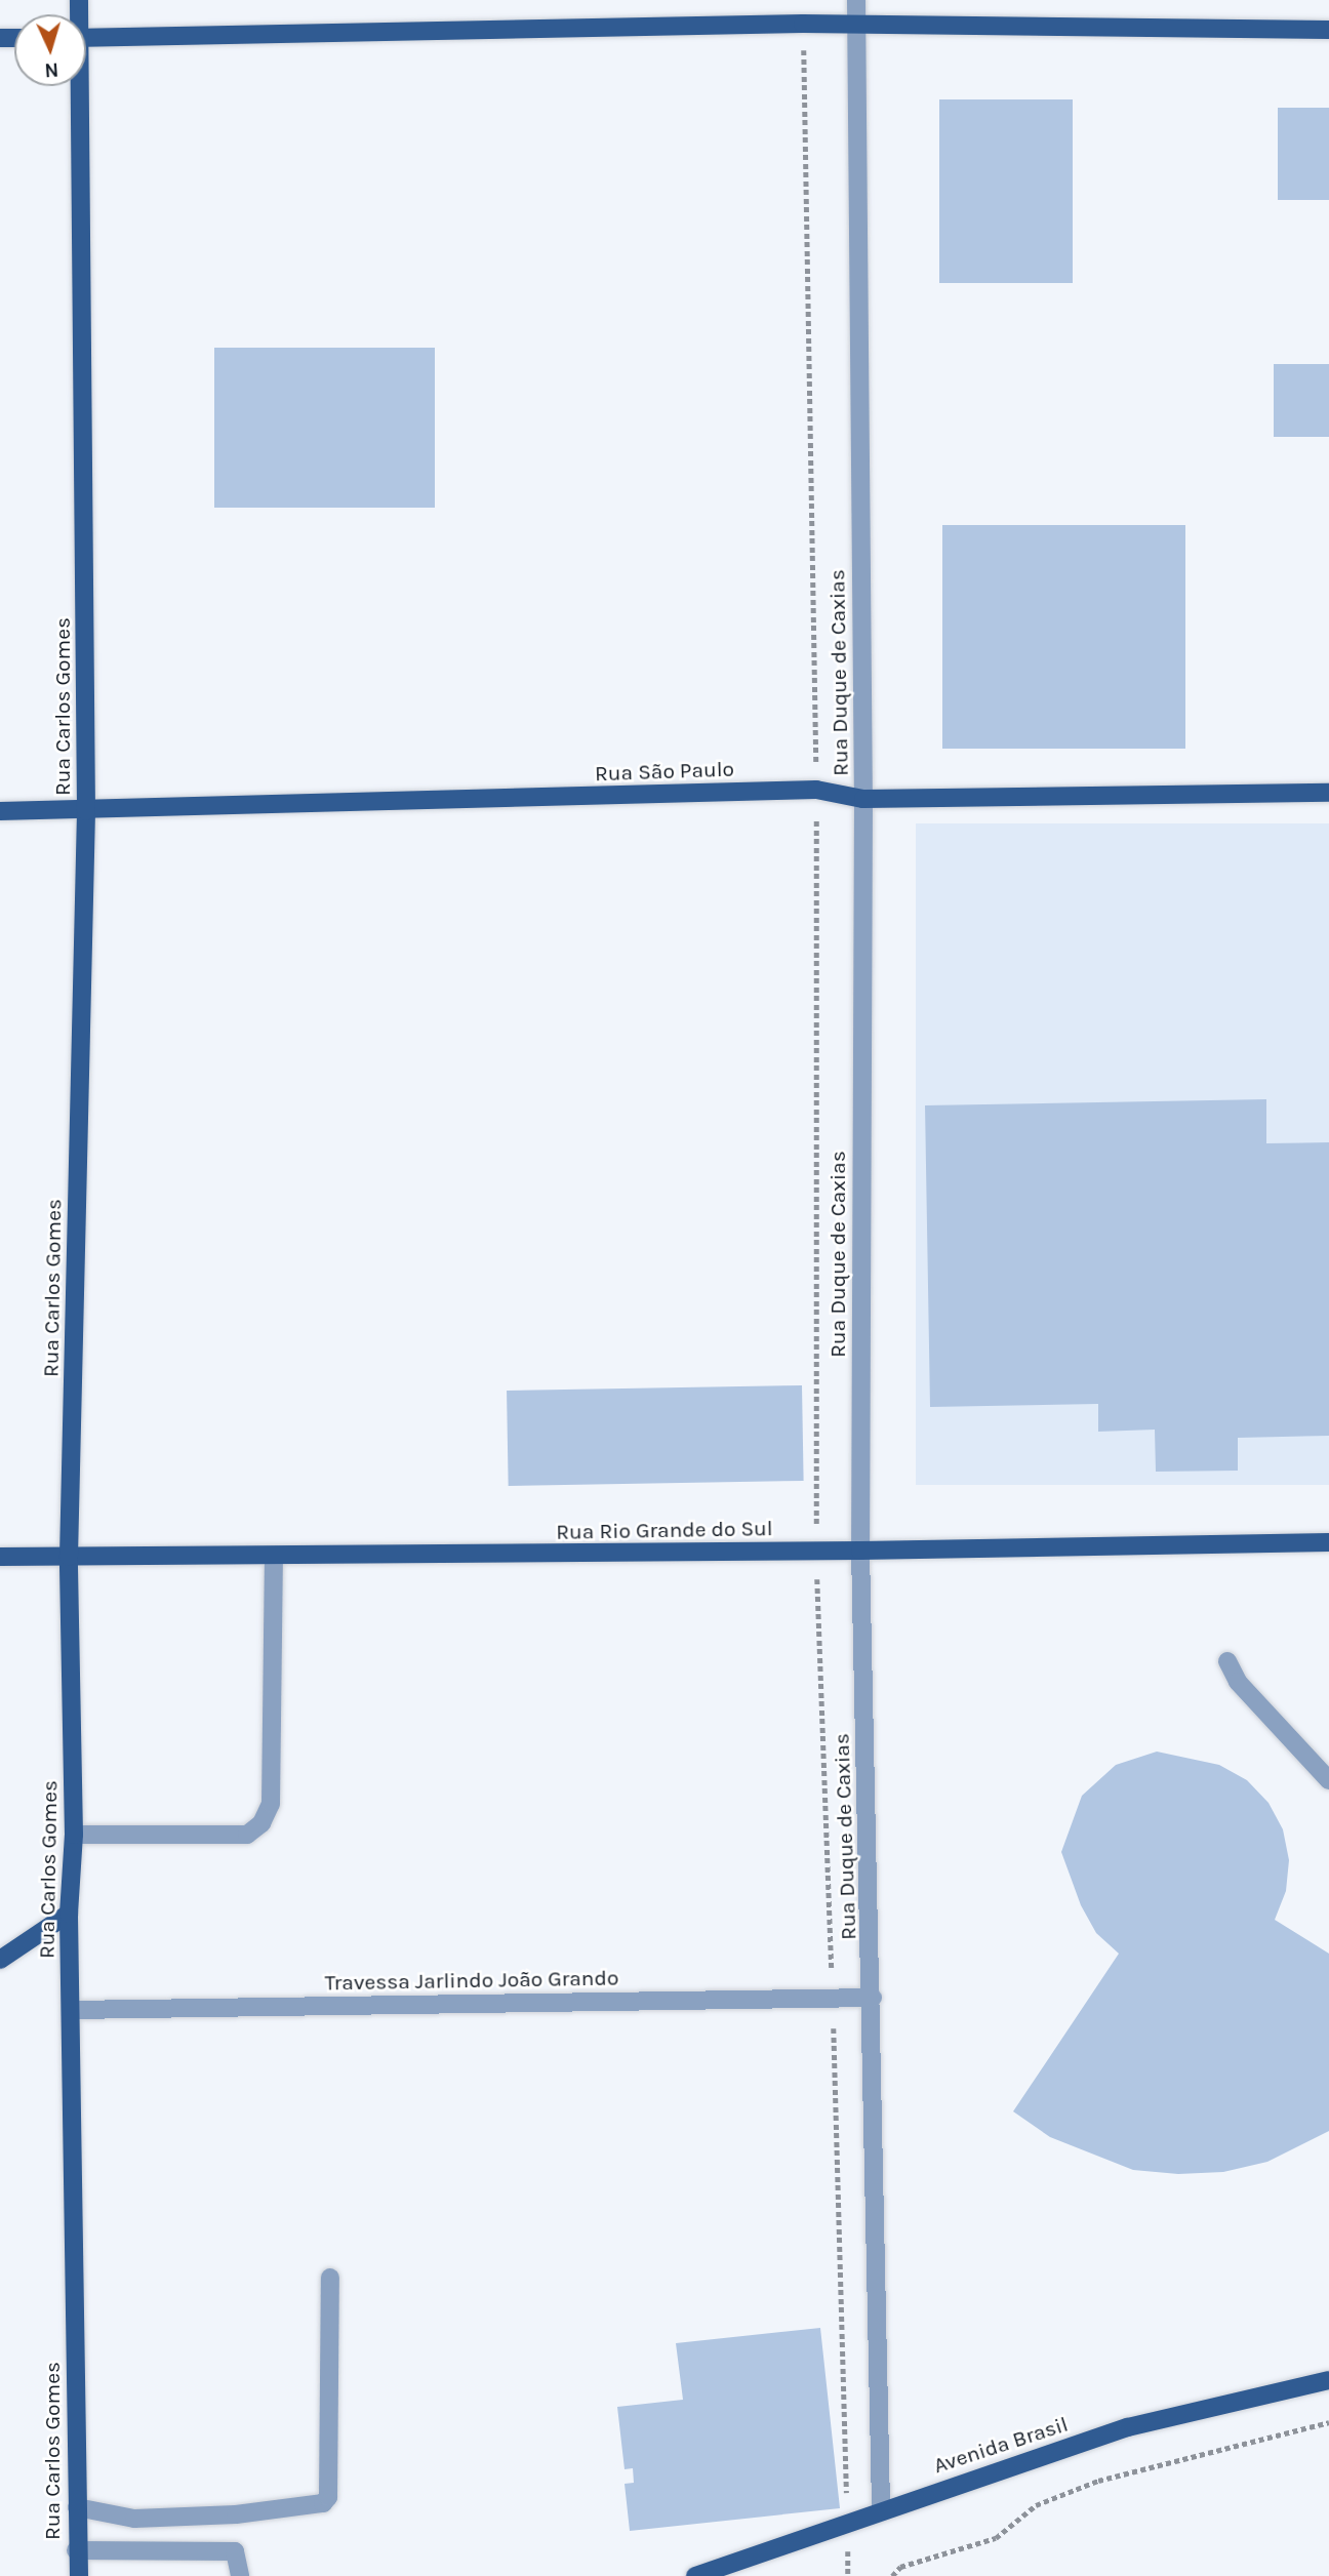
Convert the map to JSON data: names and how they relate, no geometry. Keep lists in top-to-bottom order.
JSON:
{
  "streets": {
    "main road": [
      "Rua Carlos Gomes",
      "Rua São Paulo",
      "Rua Rio Grande do Sul",
      "Avenida Brasil"
    ],
    "street": ["Rua Duque de Caxias", "Travessa Jarlindo João Grando"]
  },
  "crossings": [
    ["Rua Duque de Caxias", "Rua São Paulo"],
    ["Rua Duque de Caxias", "Rua Rio Grande do Sul"],
    ["Rua Duque de Caxias", "Travessa Jarlindo João Grando"],
    ["Rua Duque de Caxias", "Avenida Brasil"],
    ["Rua Carlos Gomes", "Rua São Paulo"],
    ["Rua Carlos Gomes", "Rua Rio Grande do Sul"],
    ["Rua Carlos Gomes", "Travessa Jarlindo João Grando"]
  ],
  "north": "bottom"
}
